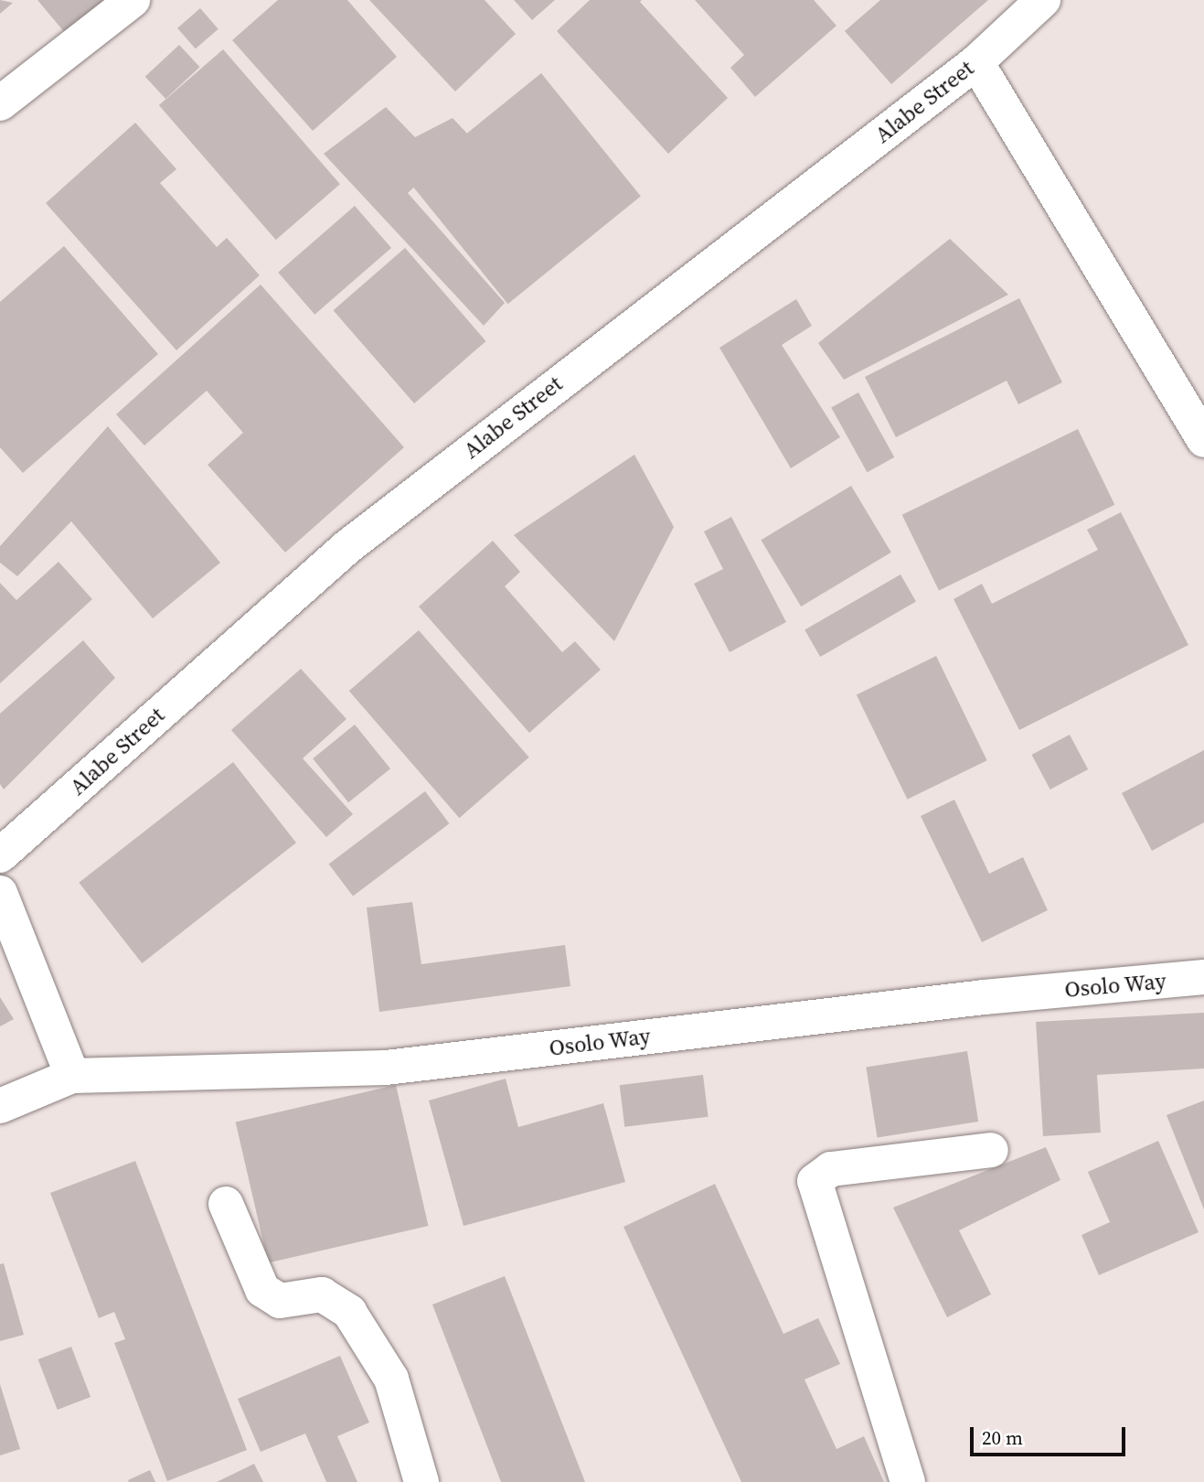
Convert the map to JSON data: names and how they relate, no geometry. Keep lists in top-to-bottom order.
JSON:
{
  "streets": {
    "street": ["Alabe Street", "Osolo Way"]
  },
  "scale_bar": "20 m"
}
